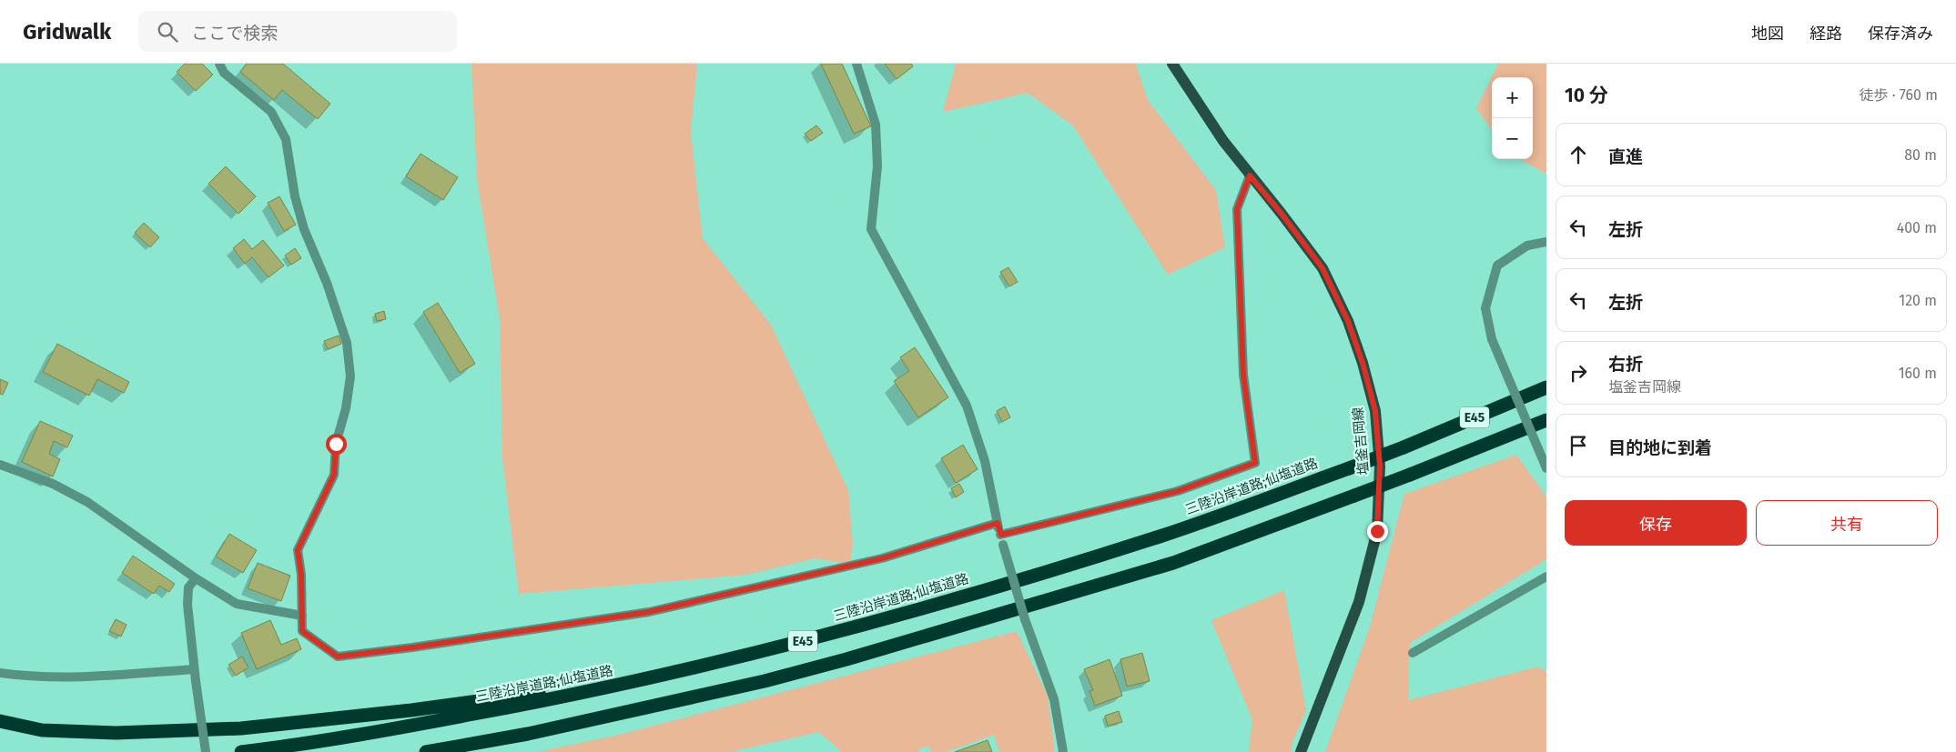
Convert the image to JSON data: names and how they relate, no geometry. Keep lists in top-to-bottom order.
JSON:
{
  "streets": {
    "highway": ["E45", "三陸沿岸道路;仙塩道路"],
    "main road": ["塩釜吉岡線"]
  },
  "page": {
    "header": "Gridwalk",
    "search": "ここで検索",
    "nav": ["地図", "経路", "保存済み"],
    "heading": ["10 分", "徒歩 · 760 m"],
    "map_buttons": ["+", "−"],
    "list": [
      ["直進", "80 m"],
      ["左折", "400 m"],
      ["左折", "120 m"],
      ["右折", "塩釜吉岡線", "160 m"],
      "目的地に到着"
    ],
    "buttons": ["保存", "共有"]
  }
}
